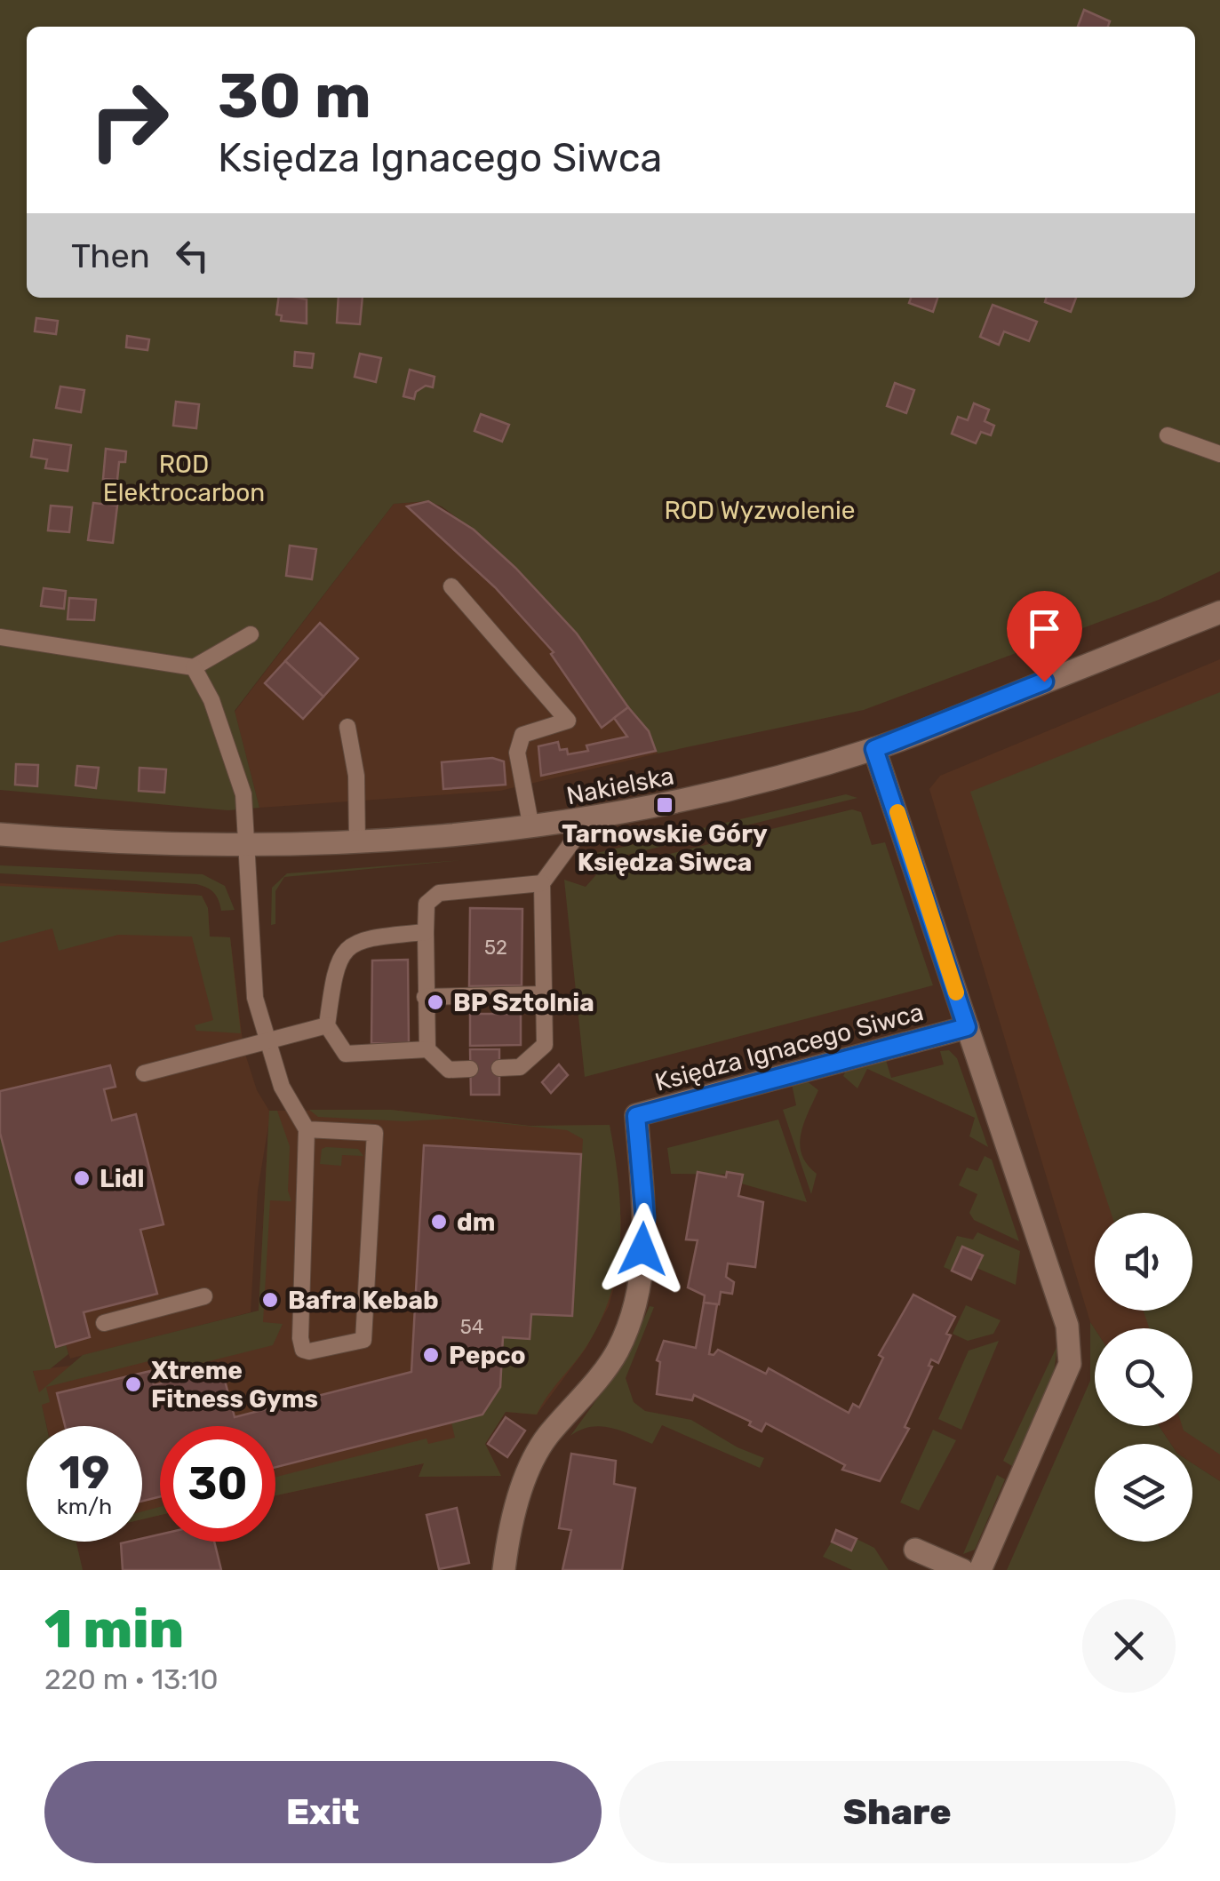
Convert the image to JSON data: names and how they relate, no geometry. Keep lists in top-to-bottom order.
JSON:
{
  "streets": {
    "street": ["Nakielska", "Księdza Ignacego Siwca"]
  },
  "parks": ["ROD Elektrocarbon", "ROD Wyzwolenie"],
  "places": {
    "transit": ["Tarnowskie Góry Księdza Siwca"],
    "other": [
      "BP Sztolnia",
      "Lidl",
      "dm",
      "Bafra Kebab",
      "Pepco",
      "Xtreme Fitness Gyms"
    ]
  },
  "house_numbers": ["52", "54"],
  "page": {
    "turn": ["30 m", "Księdza Ignacego Siwca"],
    "then": "Then",
    "speed": "19 km/h",
    "limit": "30",
    "heading": ["1 min", "220 m · 13:10"],
    "buttons": ["Exit", "Share"]
  }
}
